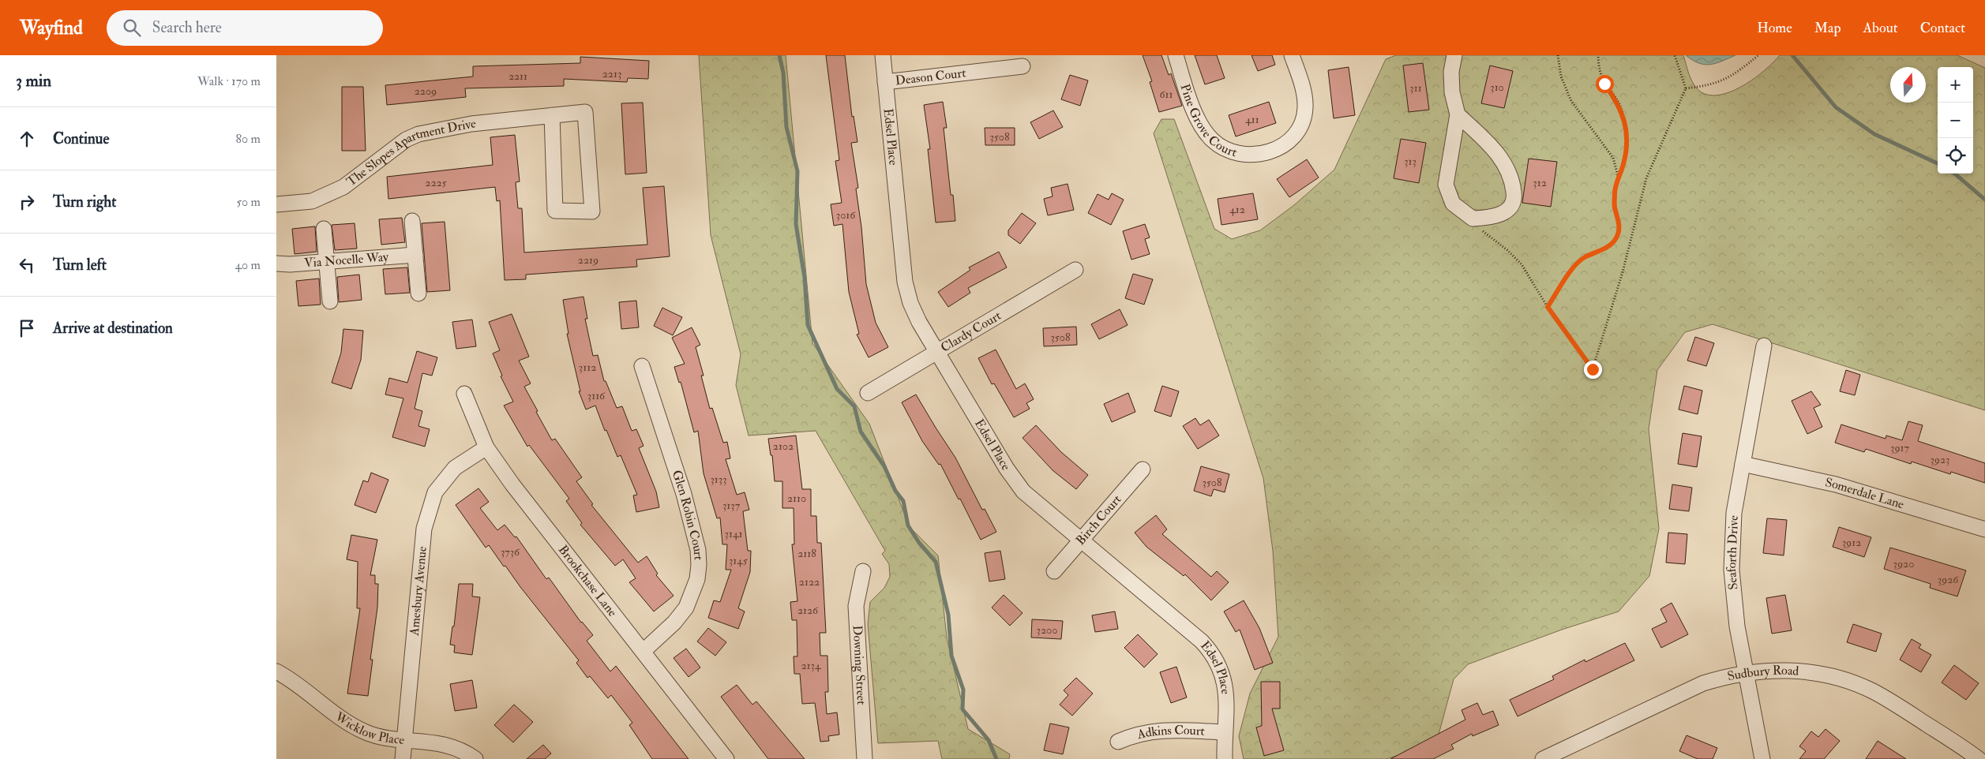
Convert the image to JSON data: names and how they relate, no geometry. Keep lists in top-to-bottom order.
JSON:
{
  "streets": {
    "street": [
      "Deason Court",
      "Pine Grove Court",
      "Edsel Place",
      "The Slopes Apartment Drive",
      "Via Nocelle Way",
      "Clardy Court",
      "Somerdale Lane",
      "Glen Robin Court",
      "Birch Court",
      "Seaforth Drive",
      "Brookchase Lane",
      "Amesbury Avenue",
      "Downing Street",
      "Sudbury Road",
      "Wicklow Place",
      "Adkins Court"
    ]
  },
  "crossings": [
    ["Deason Court", "Edsel Place"],
    ["Edsel Place", "Clardy Court"],
    ["Edsel Place", "Birch Court"],
    ["Edsel Place", "Adkins Court"],
    ["Somerdale Lane", "Seaforth Drive"],
    ["Glen Robin Court", "Brookchase Lane"],
    ["Seaforth Drive", "Sudbury Road"],
    ["Brookchase Lane", "Amesbury Avenue"],
    ["Amesbury Avenue", "Wicklow Place"]
  ],
  "house_numbers": [
    "2213",
    "2211",
    "310",
    "311",
    "2209",
    "611",
    "411",
    "3508",
    "313",
    "2225",
    "312",
    "412",
    "3016",
    "2219",
    "3508",
    "3112",
    "3116",
    "2102",
    "3917",
    "3923",
    "3133",
    "3508",
    "2110",
    "3137",
    "3141",
    "3912",
    "3736",
    "2118",
    "3145",
    "3920",
    "3926",
    "2122",
    "2126",
    "3200",
    "2134"
  ],
  "north": "top",
  "page": {
    "header": "Wayfind",
    "search": "Search here",
    "nav": [
      "Home",
      "Map",
      "About",
      "Contact"
    ],
    "heading": ["3 min", "Walk · 170 m"],
    "map_buttons": ["+", "−"],
    "list": [
      ["Continue", "80 m"],
      ["Turn right", "50 m"],
      ["Turn left", "40 m"],
      "Arrive at destination"
    ]
  }
}
